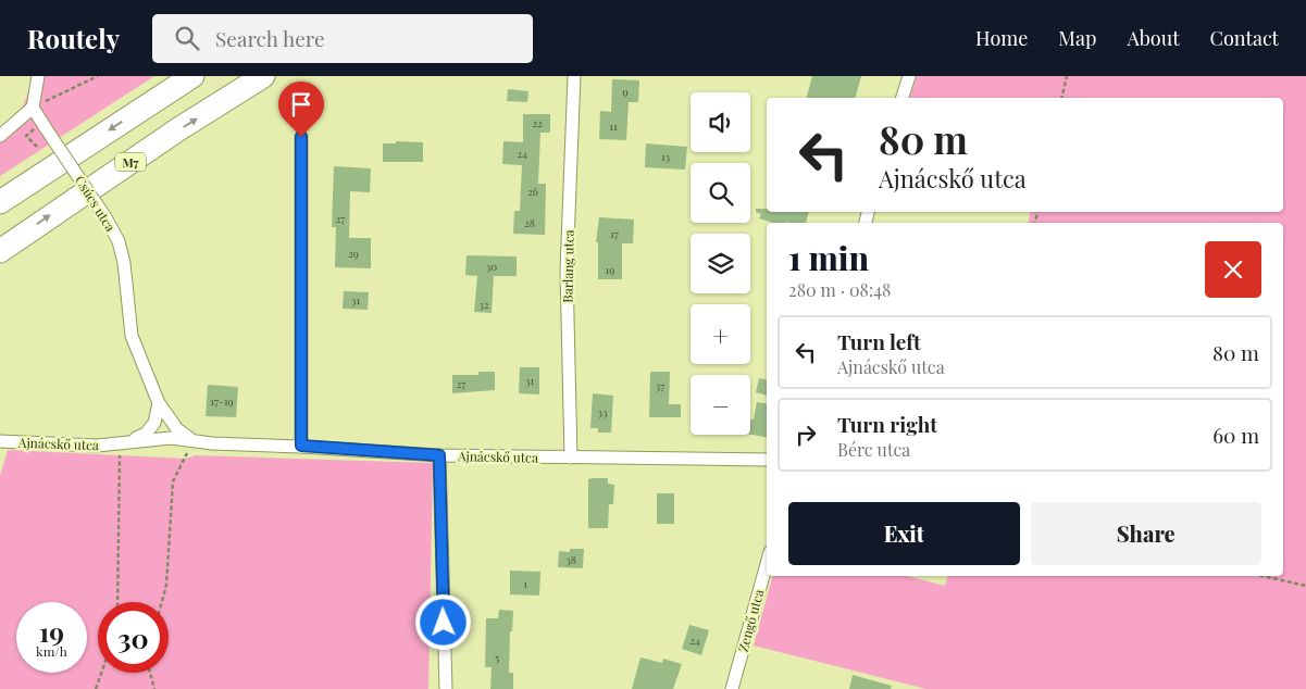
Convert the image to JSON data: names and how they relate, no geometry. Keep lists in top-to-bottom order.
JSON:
{
  "streets": {
    "highway": ["M7"],
    "street": [
      "Csúcs utca",
      "Barlang utca",
      "Ajnácskő utca",
      "Zengő utca"
    ]
  },
  "crossings": [
    ["Csúcs utca", "Ajnácskő utca"],
    ["Barlang utca", "Ajnácskő utca"]
  ],
  "house_numbers": [
    "9",
    "22",
    "11",
    "24",
    "13",
    "26",
    "27",
    "28",
    "17",
    "29",
    "30",
    "19",
    "31",
    "32",
    "31",
    "27",
    "37",
    "17-19",
    "33",
    "38",
    "1",
    "24",
    "5"
  ],
  "page": {
    "header": "Routely",
    "search": "Search here",
    "nav": [
      "Home",
      "Map",
      "About",
      "Contact"
    ],
    "map_buttons": ["+", "−"],
    "turn": ["80 m", "Ajnácskő utca"],
    "heading": ["1 min", "280 m · 08:48"],
    "list": [
      {
        "name": "Turn left",
        "note": "Ajnácskő utca",
        "value": "80 m"
      },
      {
        "name": "Turn right",
        "note": "Bérc utca",
        "value": "60 m"
      }
    ],
    "buttons": ["Exit", "Share"],
    "speed": "19 km/h",
    "limit": "30"
  }
}
